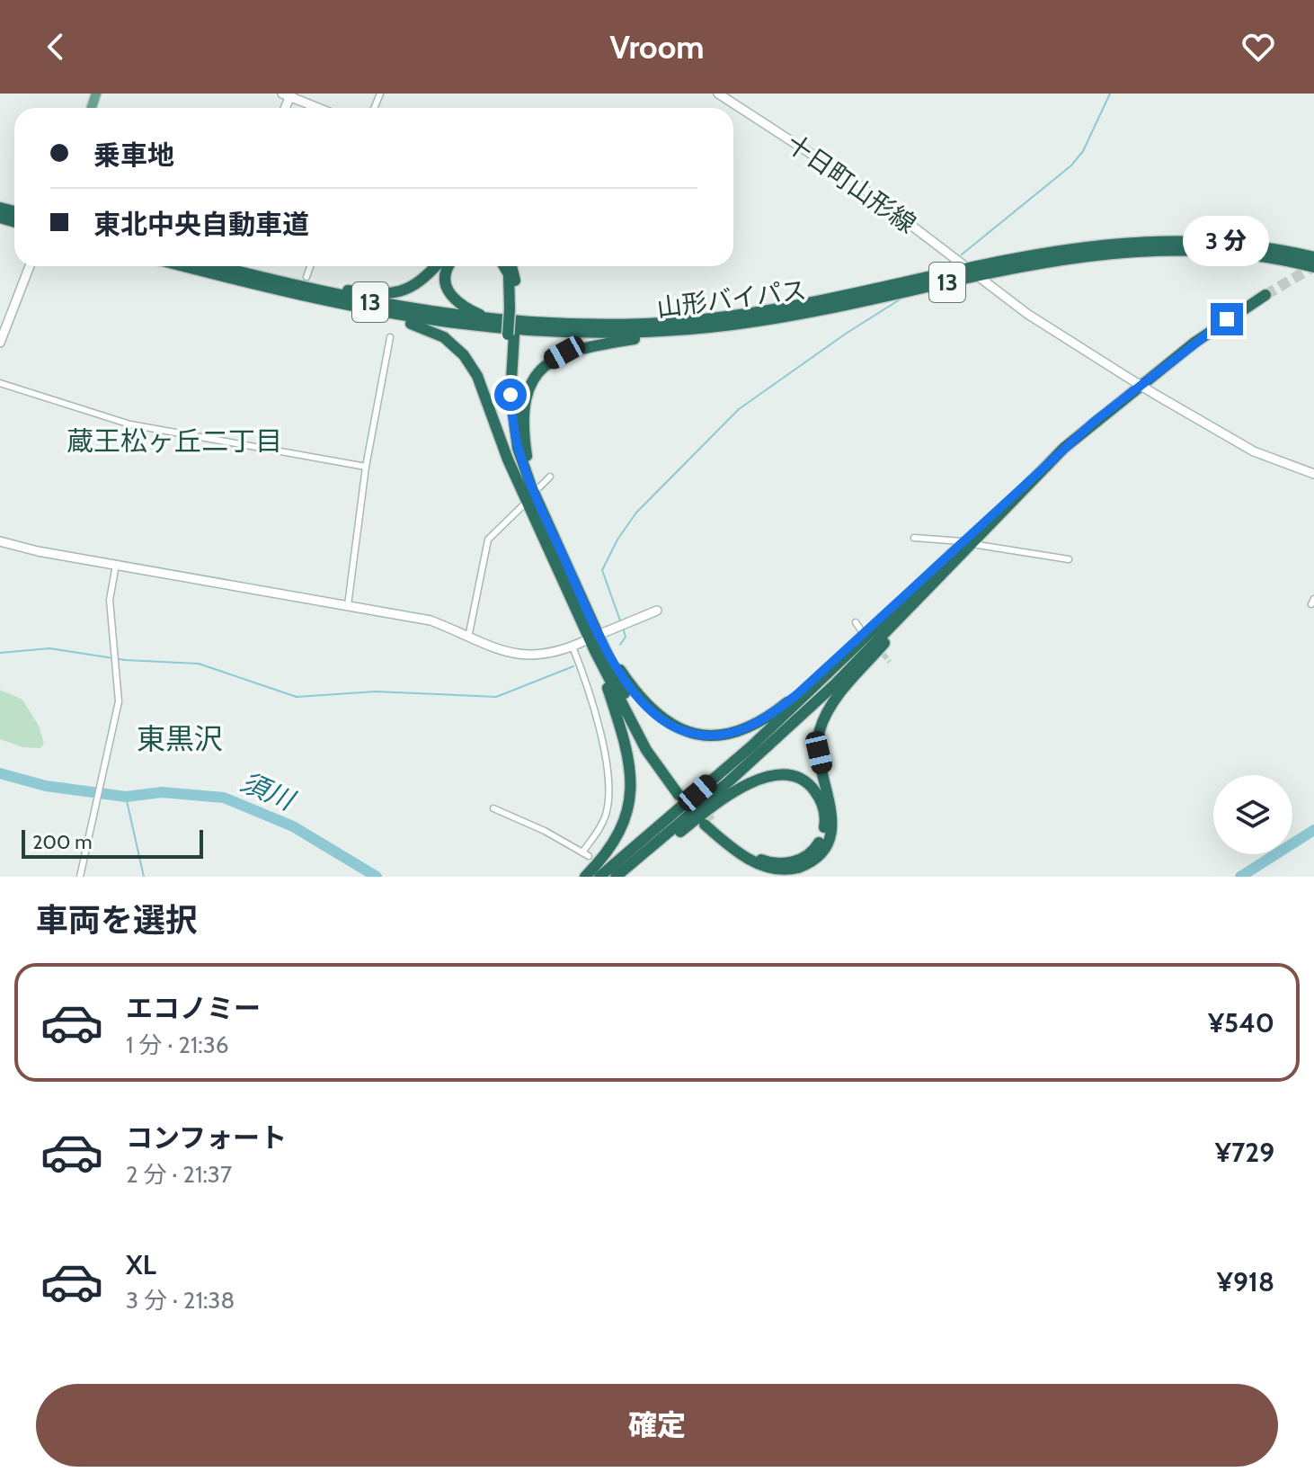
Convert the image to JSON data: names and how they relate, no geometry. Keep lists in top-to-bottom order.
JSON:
{
  "streets": {
    "highway": ["13", "山形バイパス"],
    "street": ["十日町山形線"]
  },
  "crossings": [
    ["十日町山形線", "山形バイパス"]
  ],
  "districts": ["蔵王松ヶ丘二丁目", "東黒沢"],
  "water": ["須川"],
  "scale_bar": "200 m",
  "page": {
    "header": "Vroom",
    "banner": ["乗車地", "東北中央自動車道"],
    "bubble": "3 分",
    "scale": "200 m",
    "heading": "車両を選択",
    "list": [
      {
        "name": "エコノミー",
        "note": "1 分 · 21:36",
        "value": "¥540"
      },
      {
        "name": "コンフォート",
        "note": "2 分 · 21:37",
        "value": "¥729"
      },
      {
        "name": "XL",
        "note": "3 分 · 21:38",
        "value": "¥918"
      }
    ],
    "buttons": "確定"
  }
}
